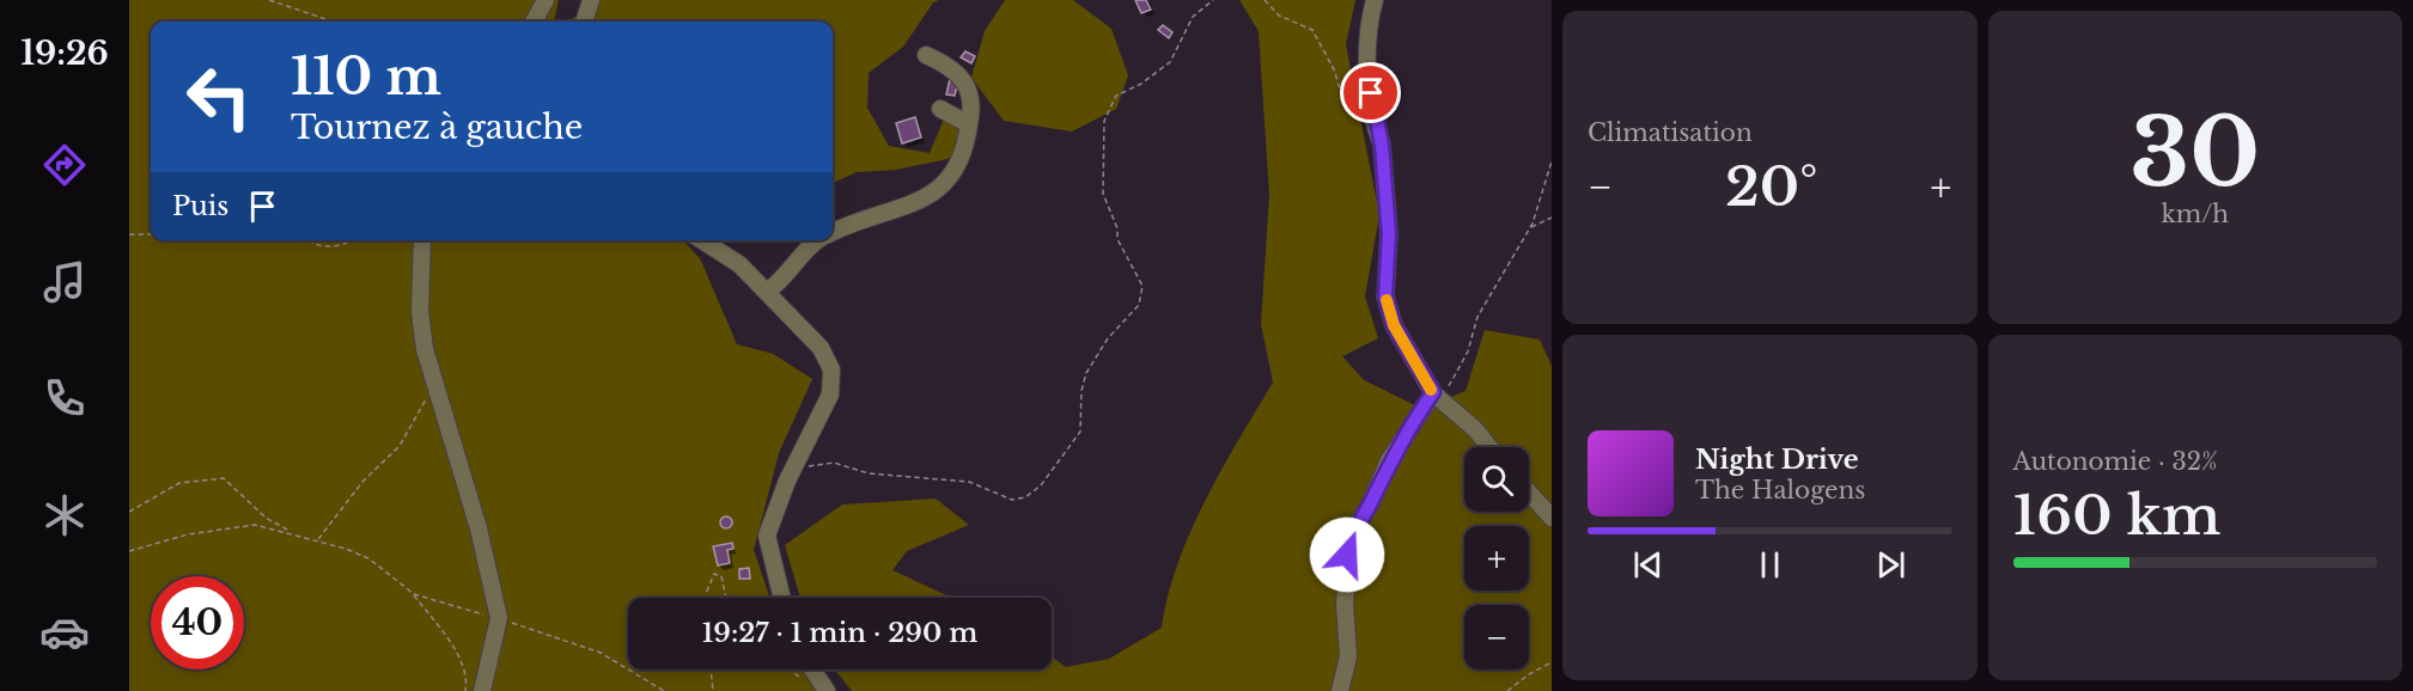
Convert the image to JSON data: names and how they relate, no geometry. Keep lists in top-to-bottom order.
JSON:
{
  "page": {
    "tabs": "19:26",
    "tile": [
      "Climatisation",
      ["30", "km/h"],
      ["Autonomie · 32%", "160 km"]
    ],
    "turn": ["110 m", "Tournez à gauche"],
    "heat": ["−", "20°", "+"],
    "then": "Puis",
    "song": ["Night Drive", "The Halogens"],
    "map_buttons": ["+", "−"],
    "limit": "40",
    "trip": "19:27 · 1 min · 290 m"
  }
}
